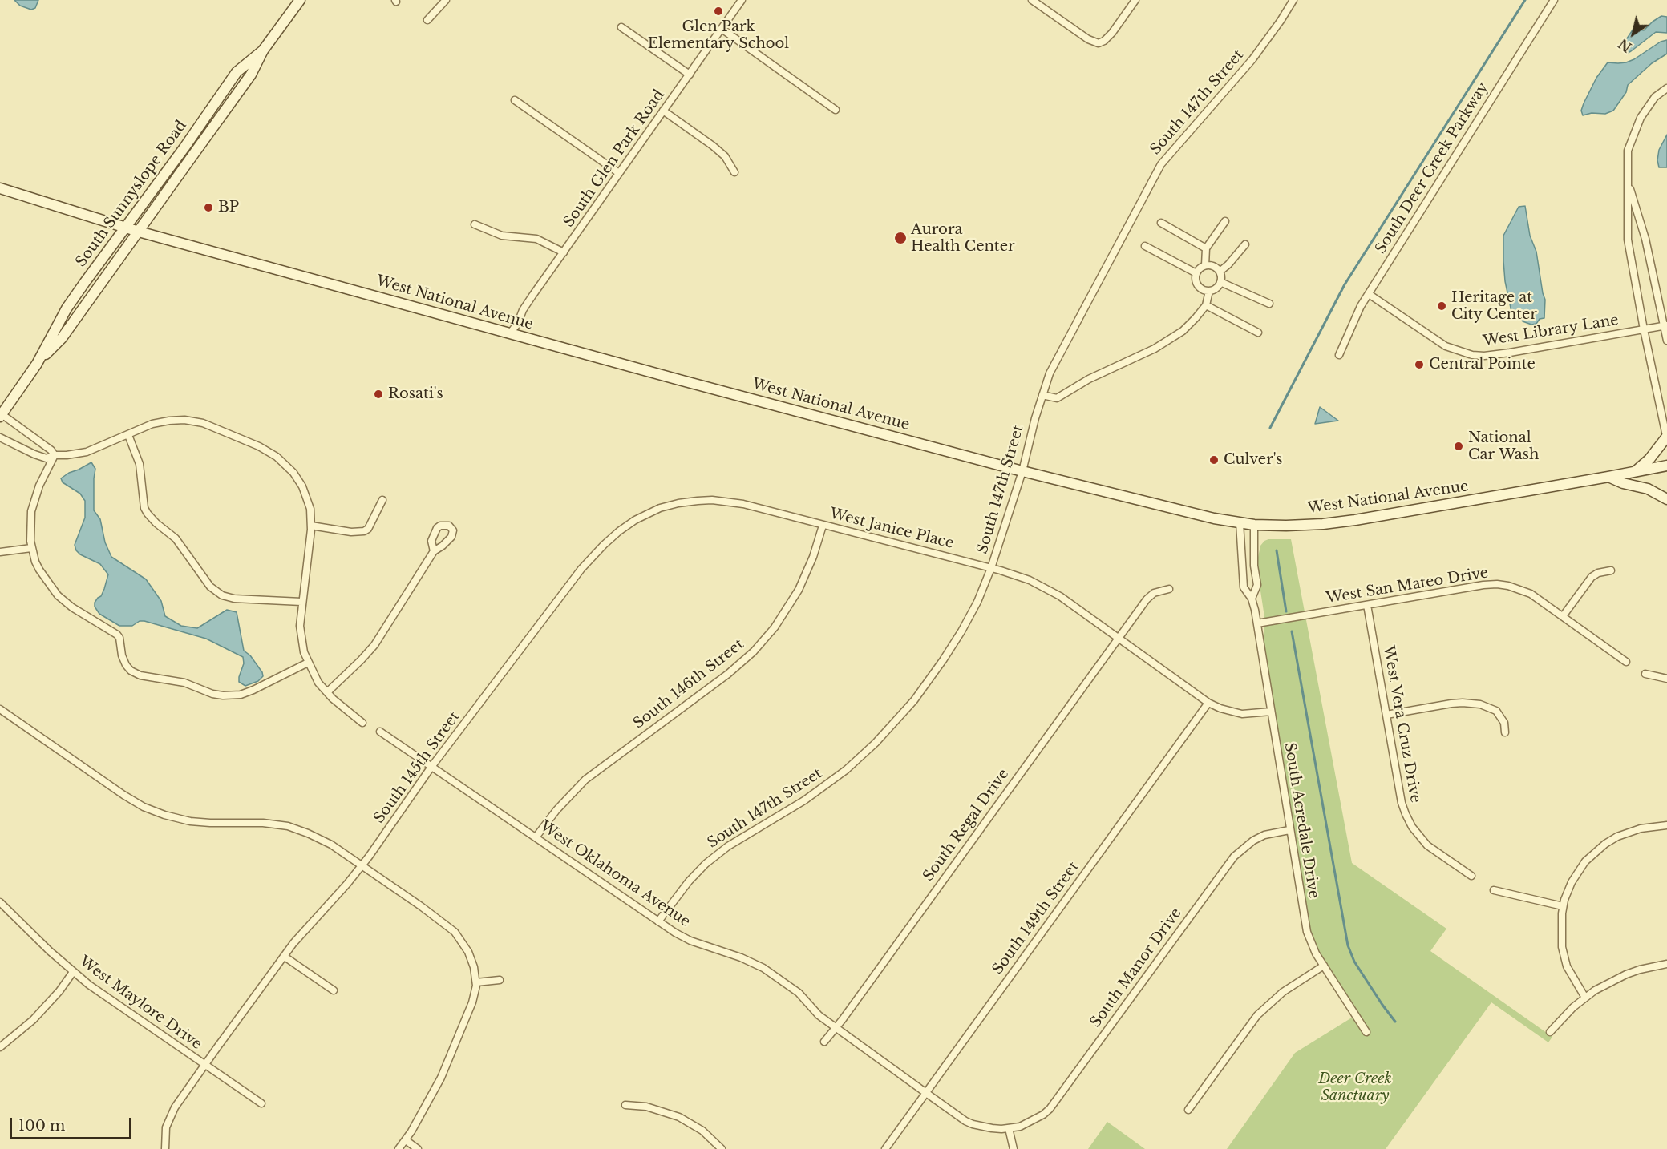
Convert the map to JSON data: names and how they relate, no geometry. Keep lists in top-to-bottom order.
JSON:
{
  "streets": {
    "main road": ["South Sunnyslope Road", "West National Avenue"],
    "street": [
      "South 147th Street",
      "South Glen Park Road",
      "South Deer Creek Parkway",
      "West Library Lane",
      "West Janice Place",
      "West San Mateo Drive",
      "South 146th Street",
      "West Vera Cruz Drive",
      "South 145th Street",
      "South Acredale Drive",
      "South Regal Drive",
      "West Oklahoma Avenue",
      "South 149th Street",
      "South Manor Drive",
      "West Maylore Drive"
    ]
  },
  "crossings": [
    ["South 147th Street", "West National Avenue"],
    ["South 147th Street", "West Janice Place"],
    ["South 147th Street", "West Oklahoma Avenue"],
    ["South Glen Park Road", "West National Avenue"],
    ["South Deer Creek Parkway", "West Library Lane"],
    ["South Sunnyslope Road", "West National Avenue"],
    ["West National Avenue", "South Acredale Drive"],
    ["West Janice Place", "South 146th Street"],
    ["West Janice Place", "South 145th Street"],
    ["West Janice Place", "South Acredale Drive"],
    ["West Janice Place", "South Regal Drive"],
    ["West Janice Place", "South 149th Street"],
    ["West San Mateo Drive", "West Vera Cruz Drive"],
    ["West San Mateo Drive", "South Acredale Drive"],
    ["South 146th Street", "West Oklahoma Avenue"],
    ["South 145th Street", "West Oklahoma Avenue"],
    ["South 145th Street", "West Maylore Drive"],
    ["South Acredale Drive", "South Manor Drive"],
    ["South Regal Drive", "West Oklahoma Avenue"],
    ["West Oklahoma Avenue", "South 149th Street"],
    ["West Oklahoma Avenue", "South Manor Drive"]
  ],
  "parks": ["Deer Creek Sanctuary"],
  "places": [
    "Glen Park Elementary School",
    "BP",
    "Aurora Health Center",
    "Heritage at City Center",
    "Central Pointe",
    "Rosati's",
    "National Car Wash",
    "Culver's"
  ],
  "scale_bar": "100 m",
  "north": "bottom left"
}
